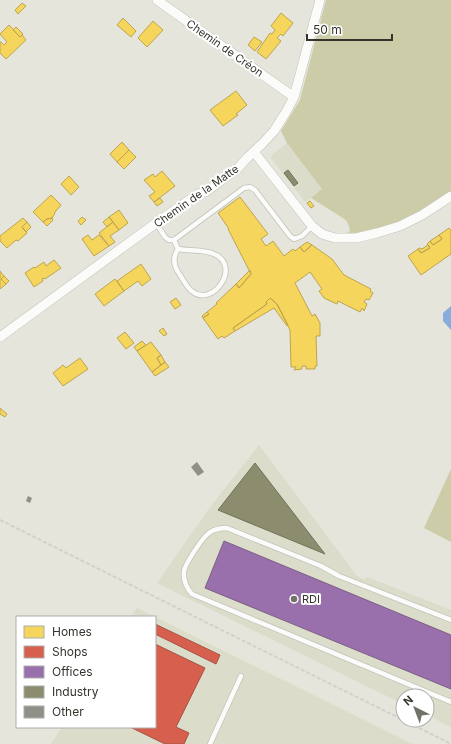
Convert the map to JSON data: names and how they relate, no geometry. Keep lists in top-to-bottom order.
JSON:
{
  "streets": {
    "street": ["Chemin de Créon", "Chemin de la Matte"]
  },
  "crossings": [
    ["Chemin de Créon", "Chemin de la Matte"]
  ],
  "places": ["RDI"],
  "legend": [
    "Homes",
    "Shops",
    "Offices",
    "Industry",
    "Other"
  ],
  "scale_bar": "50 m",
  "north": "top left"
}
